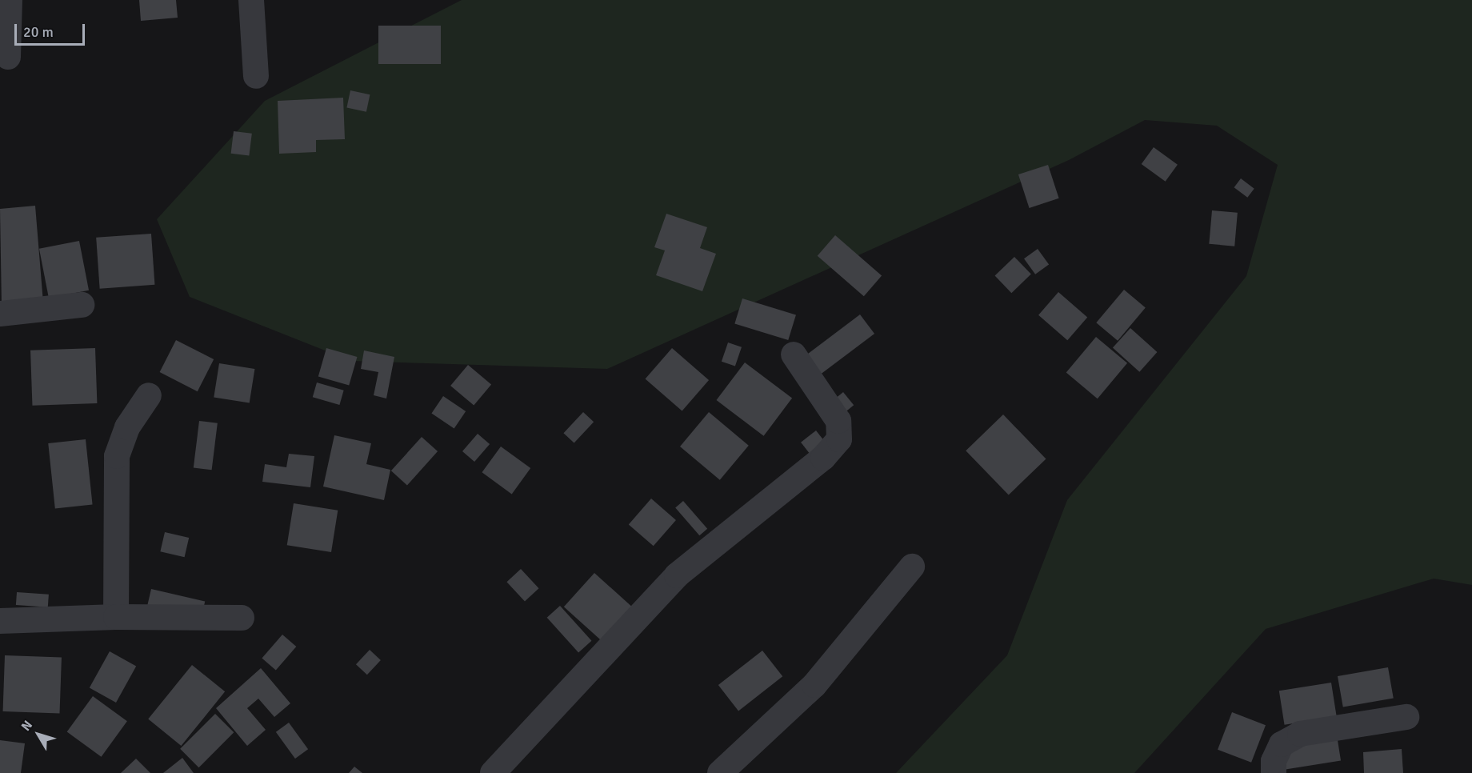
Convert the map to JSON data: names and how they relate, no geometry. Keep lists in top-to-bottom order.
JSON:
{
  "scale_bar": "20 m",
  "north": "top left"
}
